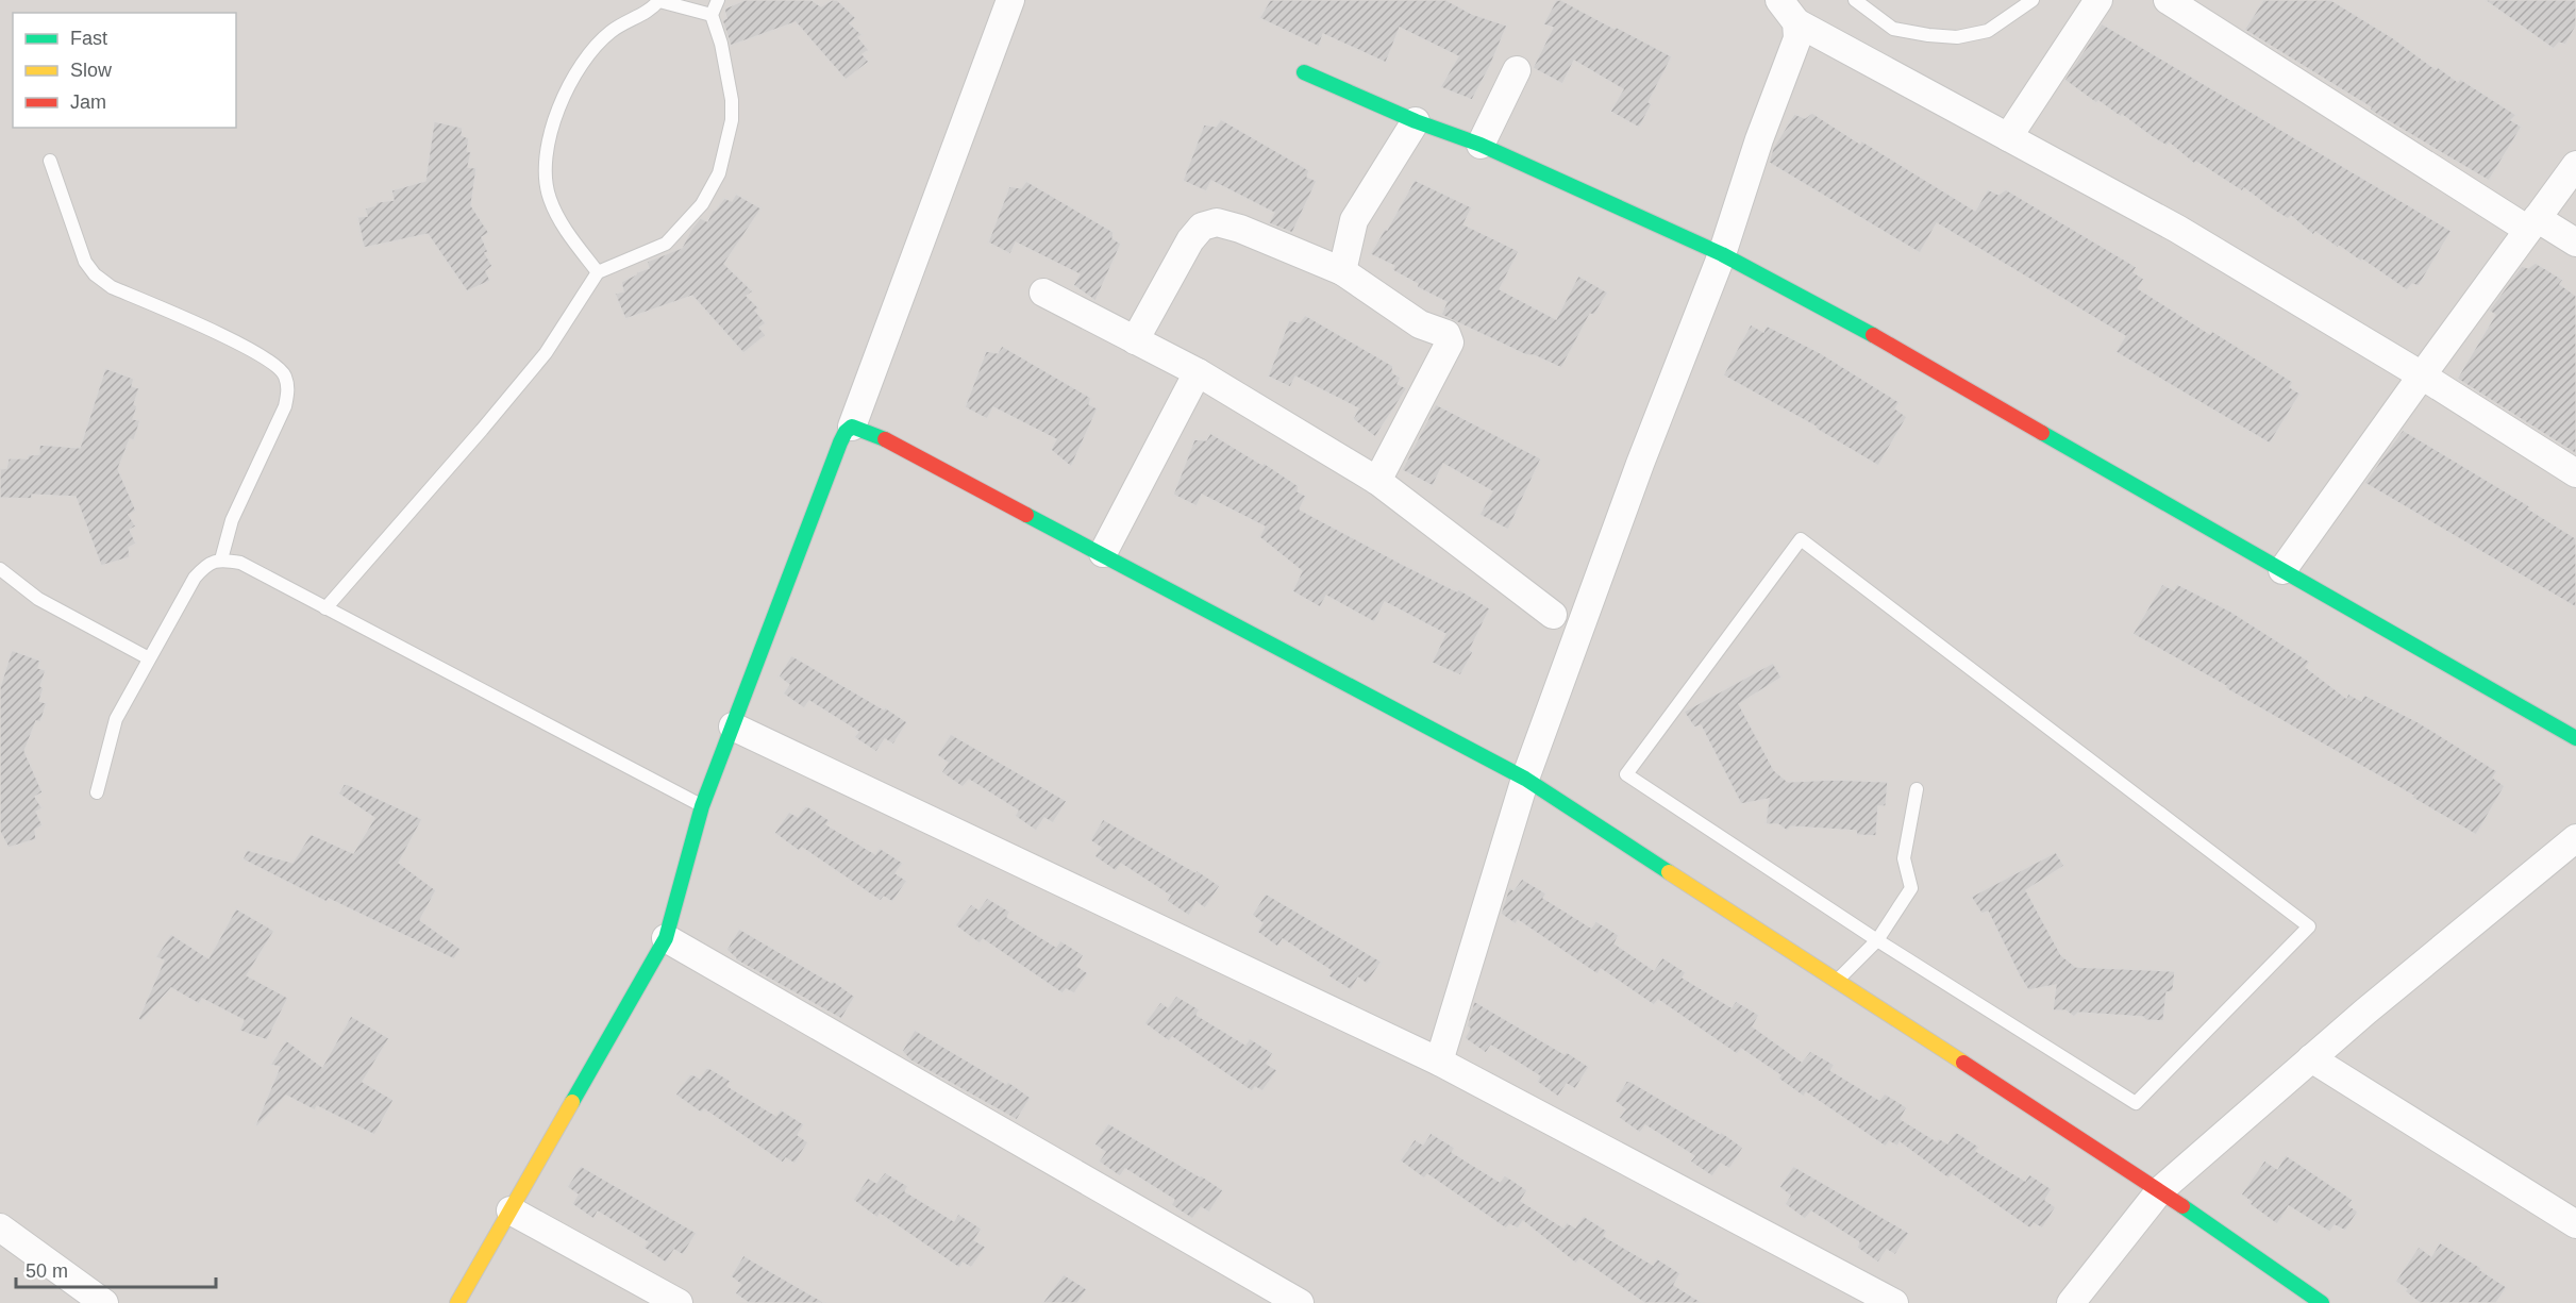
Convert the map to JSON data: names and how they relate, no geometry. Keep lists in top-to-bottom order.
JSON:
{
  "legend": ["Fast", "Slow", "Jam"],
  "scale_bar": "50 m"
}
